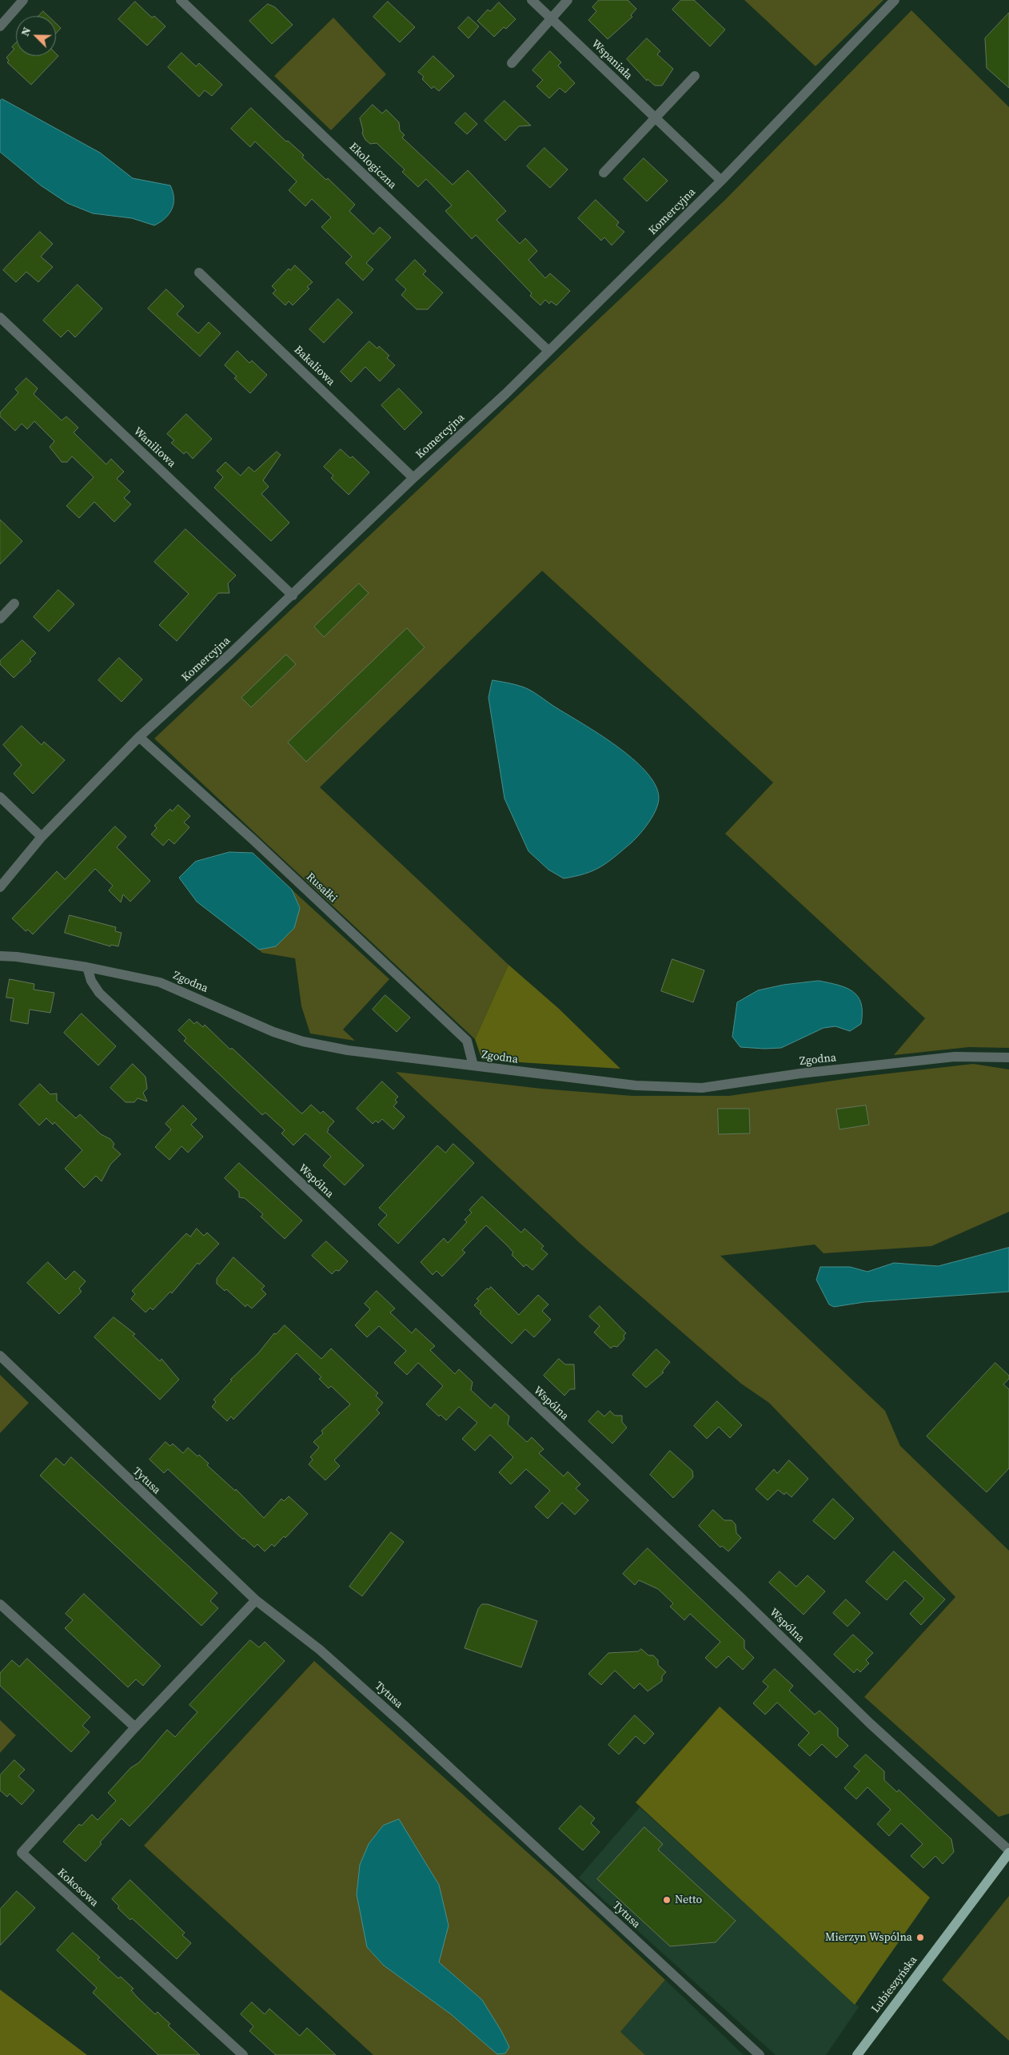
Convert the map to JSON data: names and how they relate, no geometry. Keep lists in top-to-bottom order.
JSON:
{
  "streets": {
    "main road": ["Lubieszyńska"],
    "street": [
      "Wspaniała",
      "Ekologiczna",
      "Komercyjna",
      "Bakaliowa",
      "Waniliowa",
      "Rusałki",
      "Zgodna",
      "Wspólna",
      "Tytusa",
      "Kokosowa"
    ]
  },
  "crossings": [
    ["Wspaniała", "Komercyjna"],
    ["Ekologiczna", "Komercyjna"],
    ["Komercyjna", "Bakaliowa"],
    ["Komercyjna", "Waniliowa"],
    ["Komercyjna", "Rusałki"],
    ["Rusałki", "Zgodna"],
    ["Zgodna", "Wspólna"],
    ["Wspólna", "Lubieszyńska"],
    ["Tytusa", "Kokosowa"]
  ],
  "places": ["Netto", "Mierzyn Wspólna"],
  "north": "top left"
}
